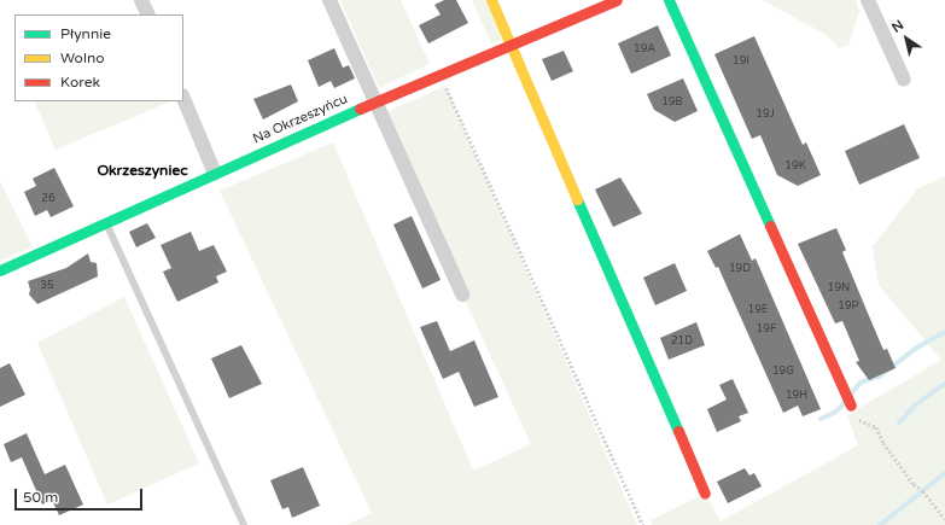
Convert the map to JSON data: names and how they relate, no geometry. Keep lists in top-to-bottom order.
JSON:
{
  "streets": {
    "street": ["Na Okrzeszyńcu"]
  },
  "districts": ["Okrzeszyniec"],
  "house_numbers": [
    "19A",
    "19I",
    "19B",
    "19J",
    "19K",
    "26",
    "19D",
    "35",
    "19N",
    "19P",
    "19E",
    "19F",
    "21D",
    "19G",
    "19H"
  ],
  "legend": ["Płynnie", "Wolno", "Korek"],
  "scale_bar": "50 m",
  "north": "top left"
}
